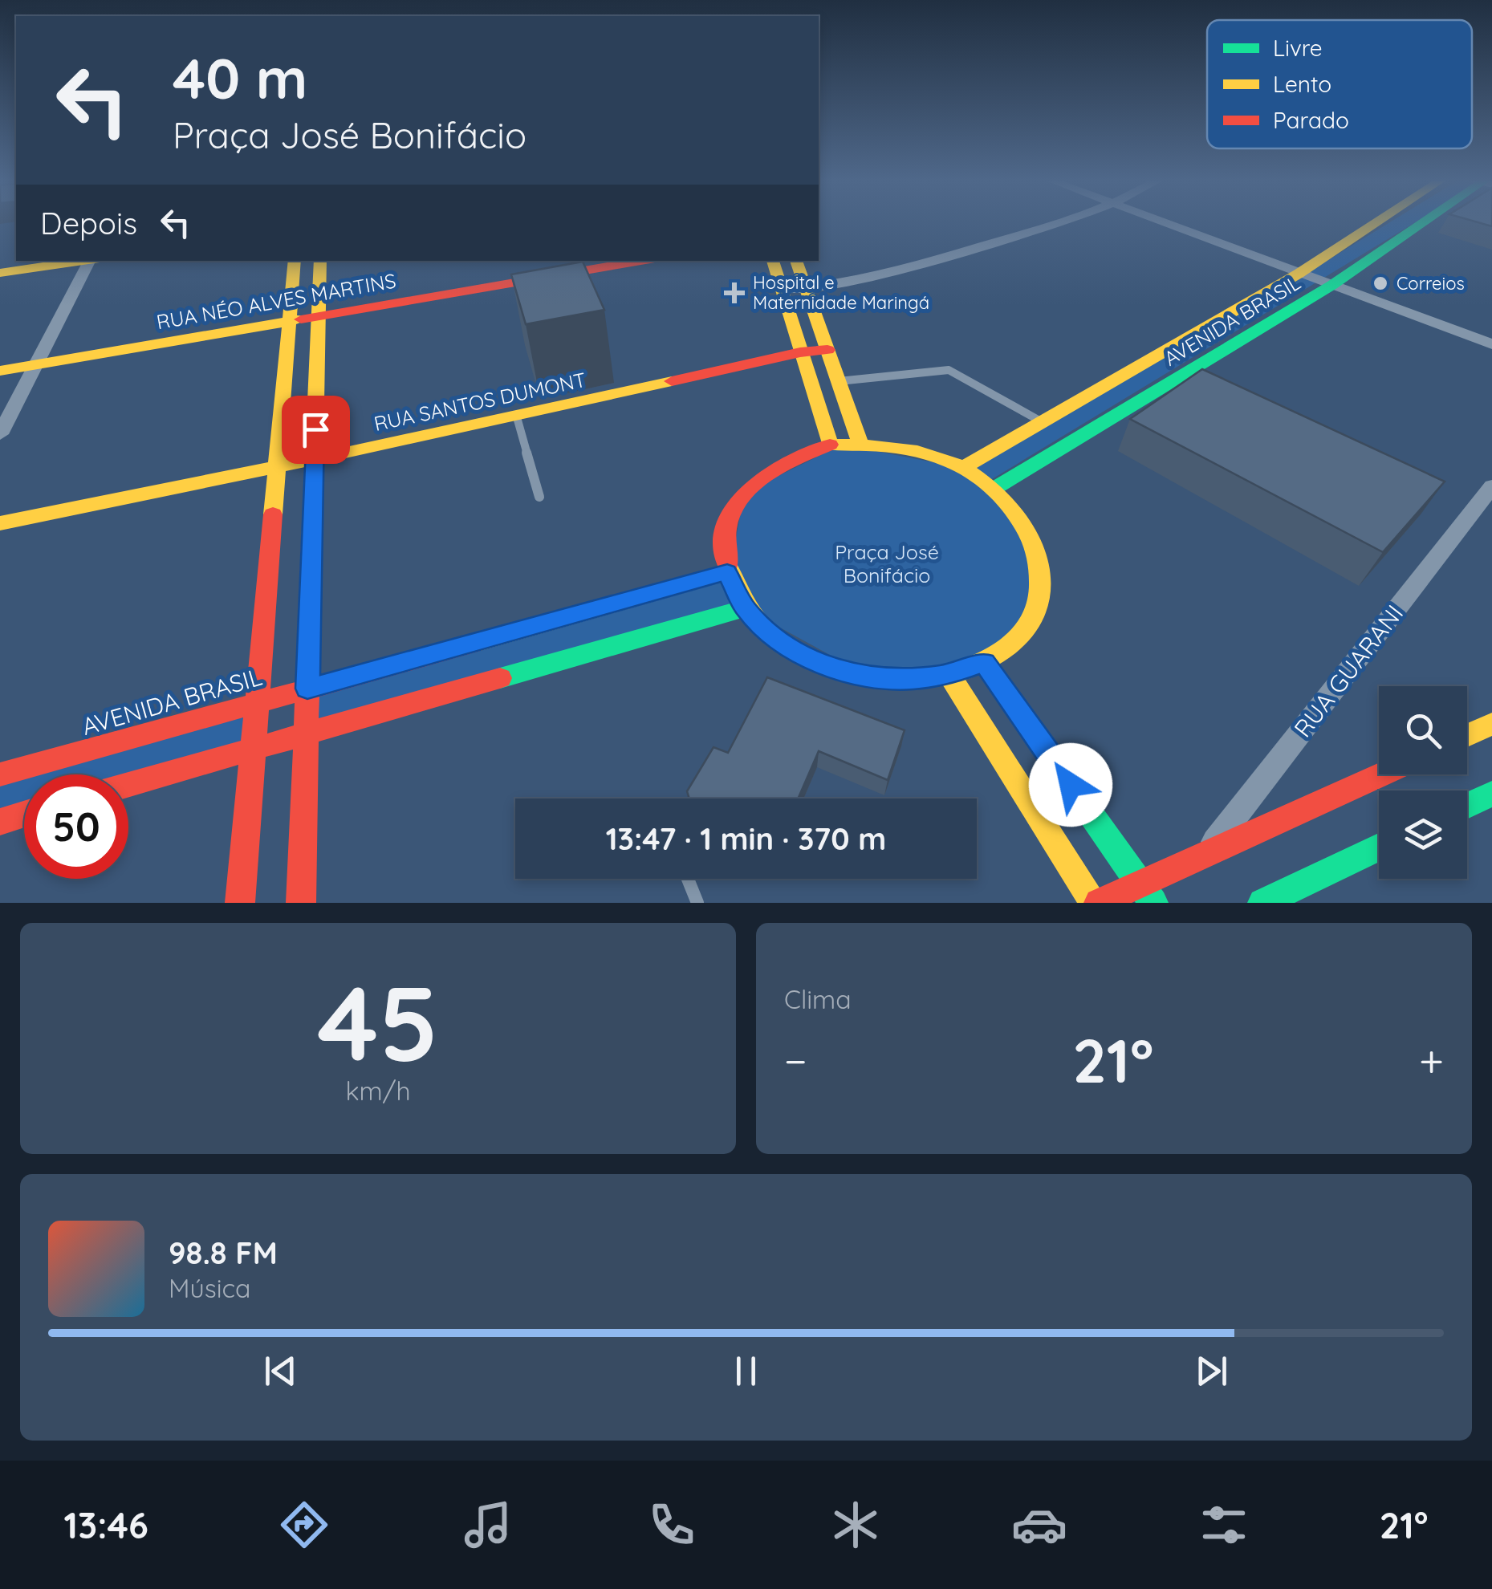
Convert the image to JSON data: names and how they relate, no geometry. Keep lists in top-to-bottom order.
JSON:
{
  "streets": {
    "main road": ["RUA NÉO ALVES MARTINS", "AVENIDA BRASIL", "RUA SANTOS DUMONT"],
    "street": ["RUA GUARANI"]
  },
  "parks": ["Praça José Bonifácio"],
  "places": {
    "other": ["Correios"],
    "health": ["Hospital e Maternidade Maringá"]
  },
  "legend": ["Livre", "Lento", "Parado"],
  "page": {
    "turn": ["40 m", "Praça José Bonifácio"],
    "then": "Depois",
    "limit": "50",
    "trip": "13:47 · 1 min · 370 m",
    "tile": [
      ["45", "km/h"],
      "Clima"
    ],
    "heat": ["−", "21°", "+"],
    "song": ["98.8 FM", "Música"],
    "tabs": ["13:46", "21°"]
  }
}
